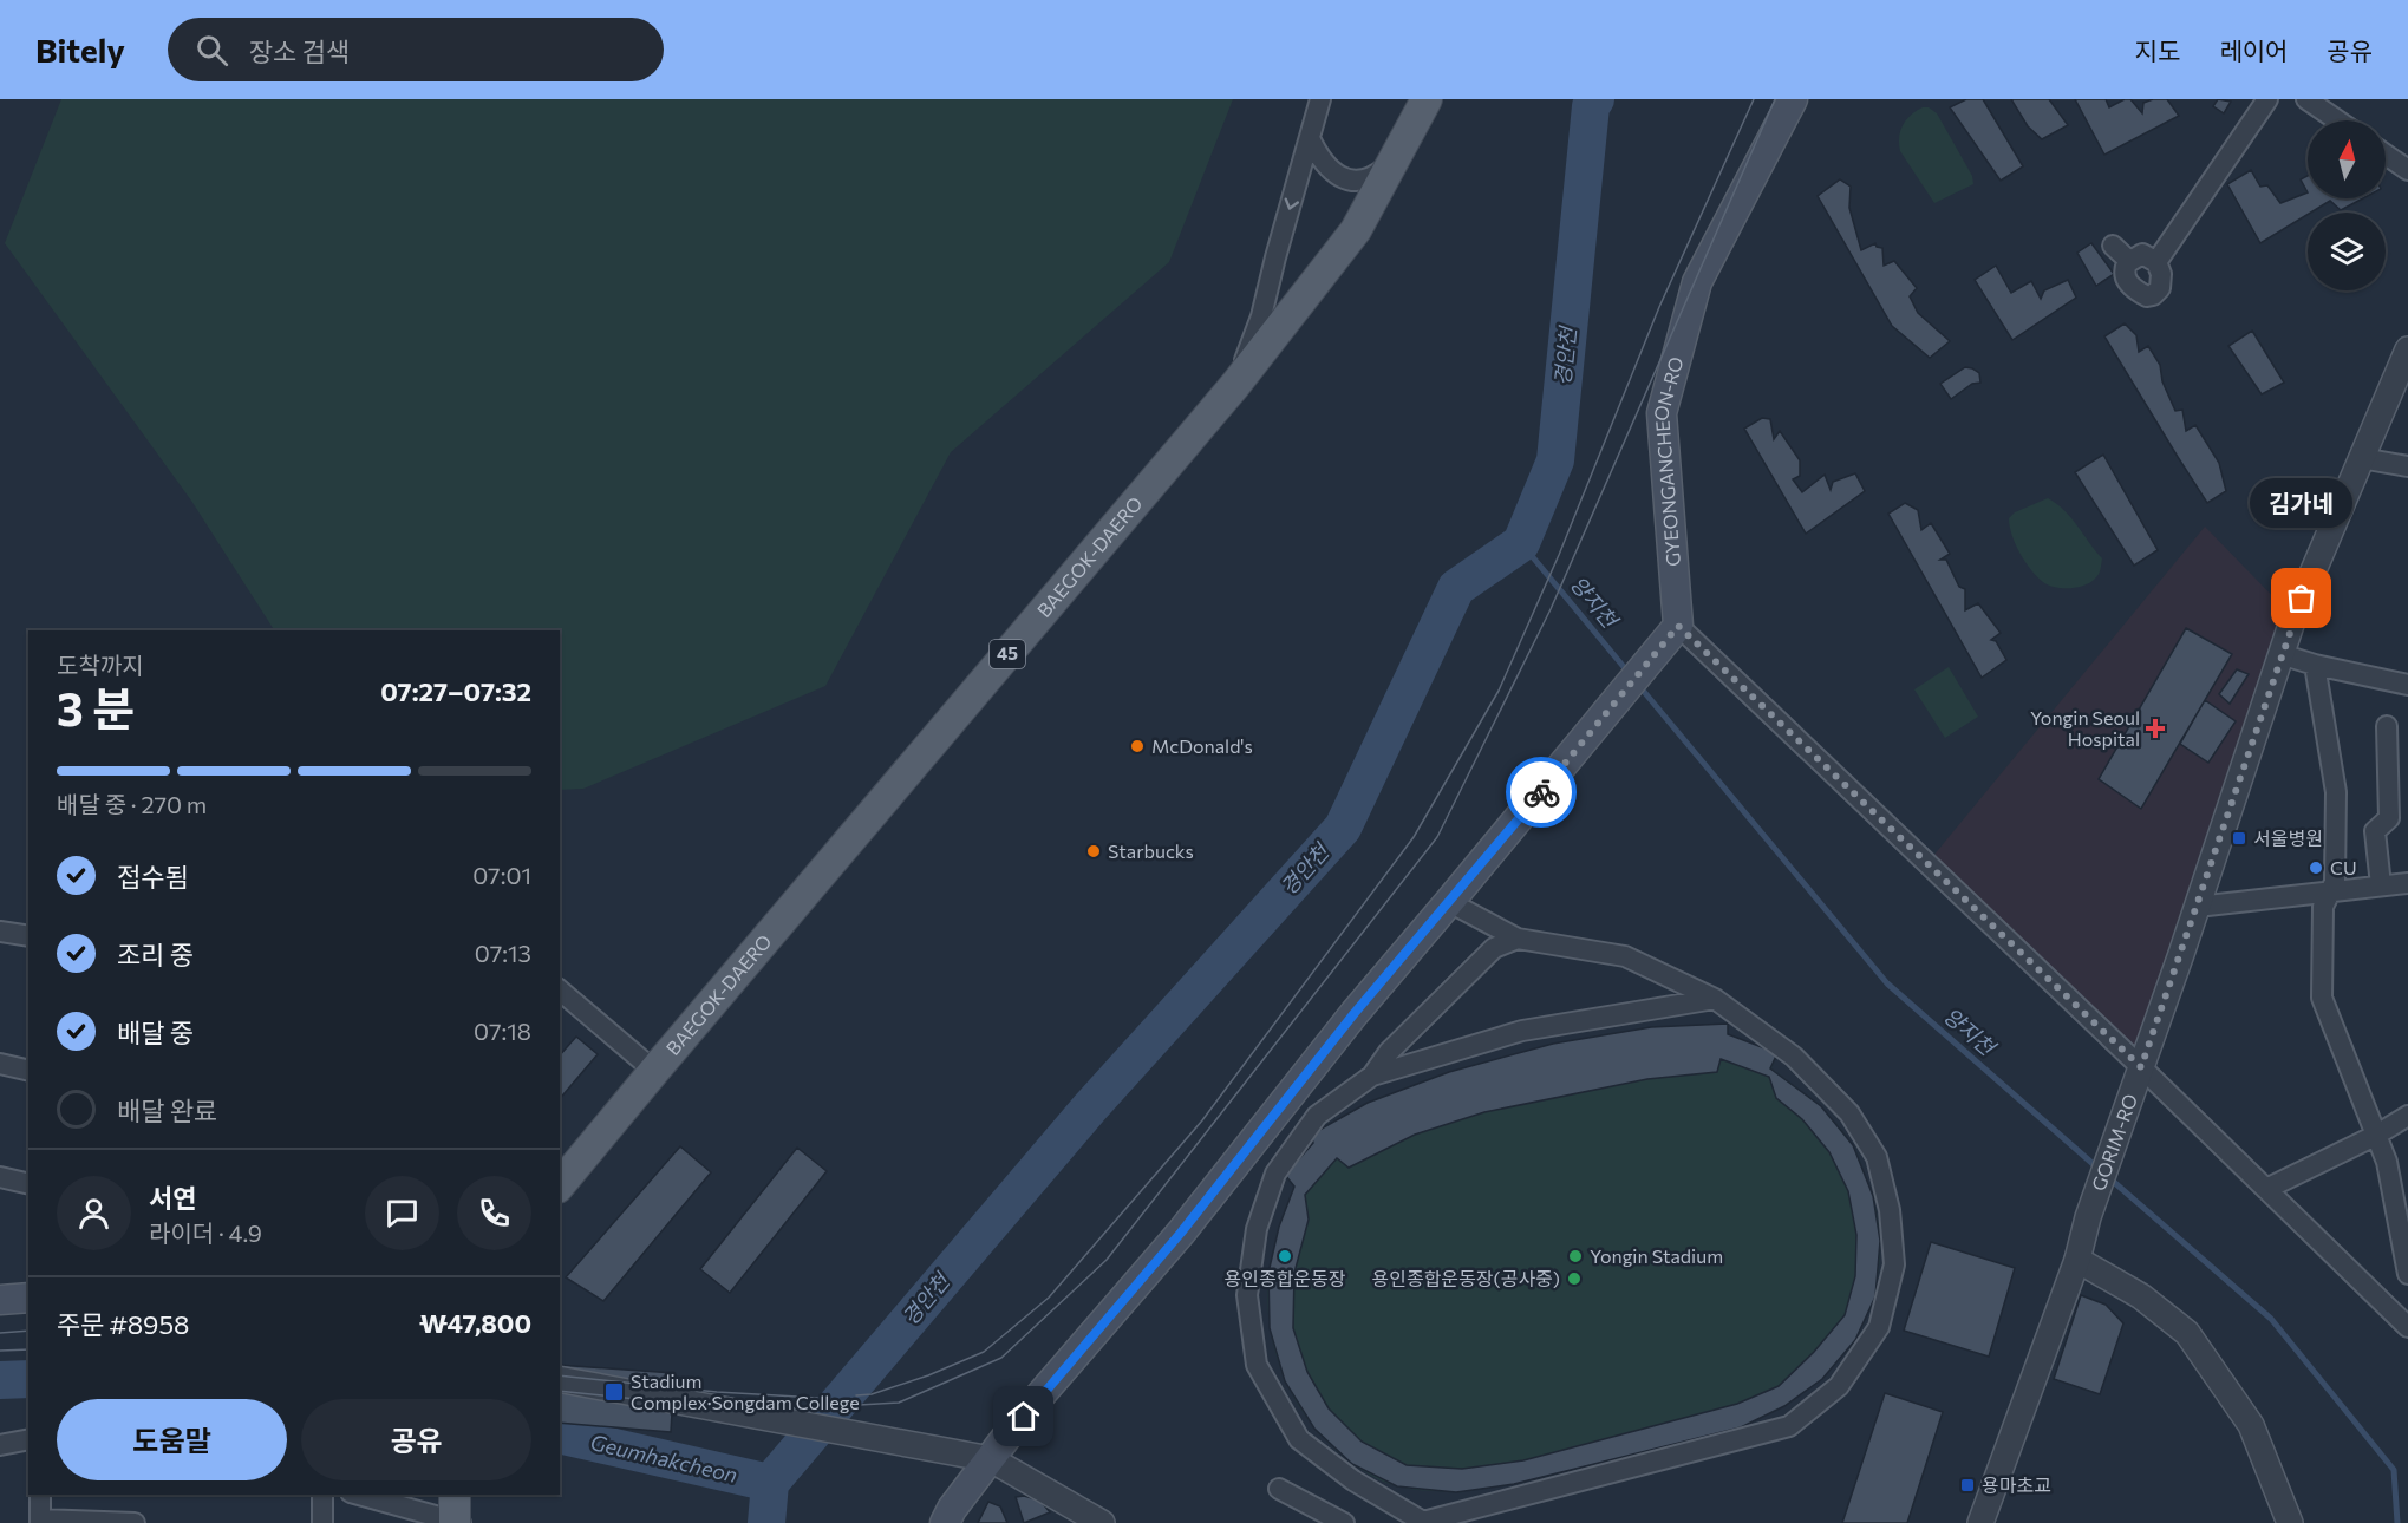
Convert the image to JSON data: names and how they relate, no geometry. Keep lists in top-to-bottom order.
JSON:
{
  "streets": {
    "main road": ["GYEONGANCHEON-RO", "BAEGOK-DAERO", "45"],
    "street": ["GORIM-RO"]
  },
  "water": ["경안천", "양지천", "Geumhakcheon"],
  "places": {
    "other": [
      "김가네",
      "McDonald's",
      "Starbucks",
      "CU",
      "용인종합운동장",
      "Yongin Stadium",
      "용인종합운동장(공사중)"
    ],
    "health": ["Yongin Seoul Hospital"],
    "transit": ["서울병원", "Stadium Complex·Songdam College", "용마초교"]
  },
  "north": "top",
  "page": {
    "header": "Bitely",
    "search": "장소 검색",
    "nav": ["지도", "레이어", "공유"],
    "bubble": "김가네",
    "heading": ["3 분", "도착까지", "07:27–07:32"],
    "panel": [
      "서연",
      "라이더 · 4.9",
      "주문 #8958",
      "₩47,800"
    ],
    "bar": "배달 중 · 270 m",
    "list": [
      ["접수됨", "07:01"],
      ["조리 중", "07:13"],
      ["배달 중", "07:18"],
      "배달 완료"
    ],
    "buttons": ["도움말", "공유"]
  }
}
